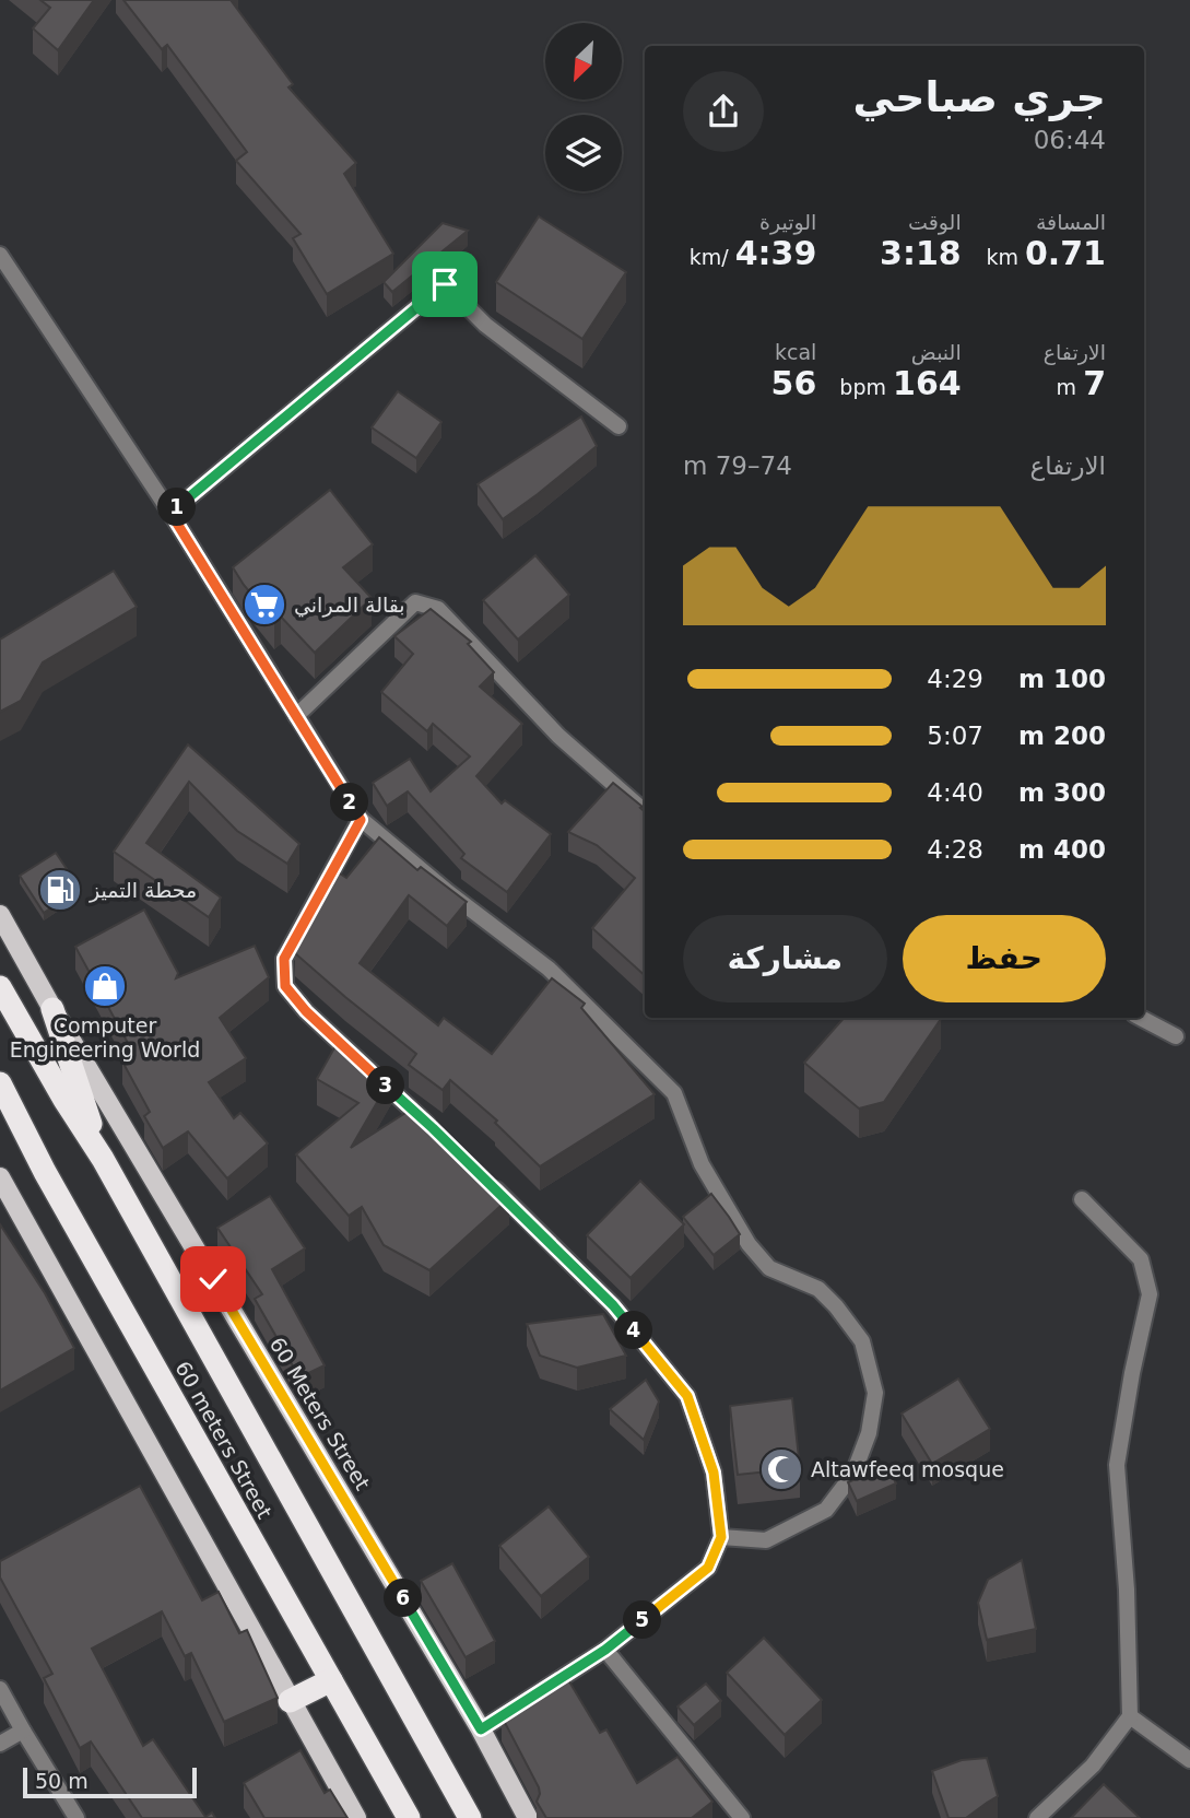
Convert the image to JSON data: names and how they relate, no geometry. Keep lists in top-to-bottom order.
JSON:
{
  "streets": {
    "highway": ["60 meters Street"],
    "main road": ["60 Meters Street"]
  },
  "places": {
    "supermarket": ["بقالة المراني"],
    "fuel station": ["محطة التميز"],
    "shop": ["Computer Engineering World"],
    "mosque": ["Altawfeeq mosque"]
  },
  "scale_bar": "50 m",
  "north": "bottom left",
  "page": {
    "heading": ["جري صباحي", "06:44"],
    "stats": [
      ["المسافة", "0.71 km"],
      ["الوقت", "3:18"],
      ["الوتيرة", "4:39 /km"],
      ["الارتفاع", "7 m"],
      ["النبض", "164 bpm"],
      ["kcal", "56"]
    ],
    "chart": ["الارتفاع", "74–79 m"],
    "pins": [
      "1",
      "2",
      "3",
      "4",
      "6",
      "5"
    ],
    "list": [
      {
        "name": "100 m",
        "note": "4:29"
      },
      {
        "name": "200 m",
        "note": "5:07"
      },
      {
        "name": "300 m",
        "note": "4:40"
      },
      {
        "name": "400 m",
        "note": "4:28"
      }
    ],
    "buttons": ["حفظ", "مشاركة"],
    "scale": "50 m"
  }
}
